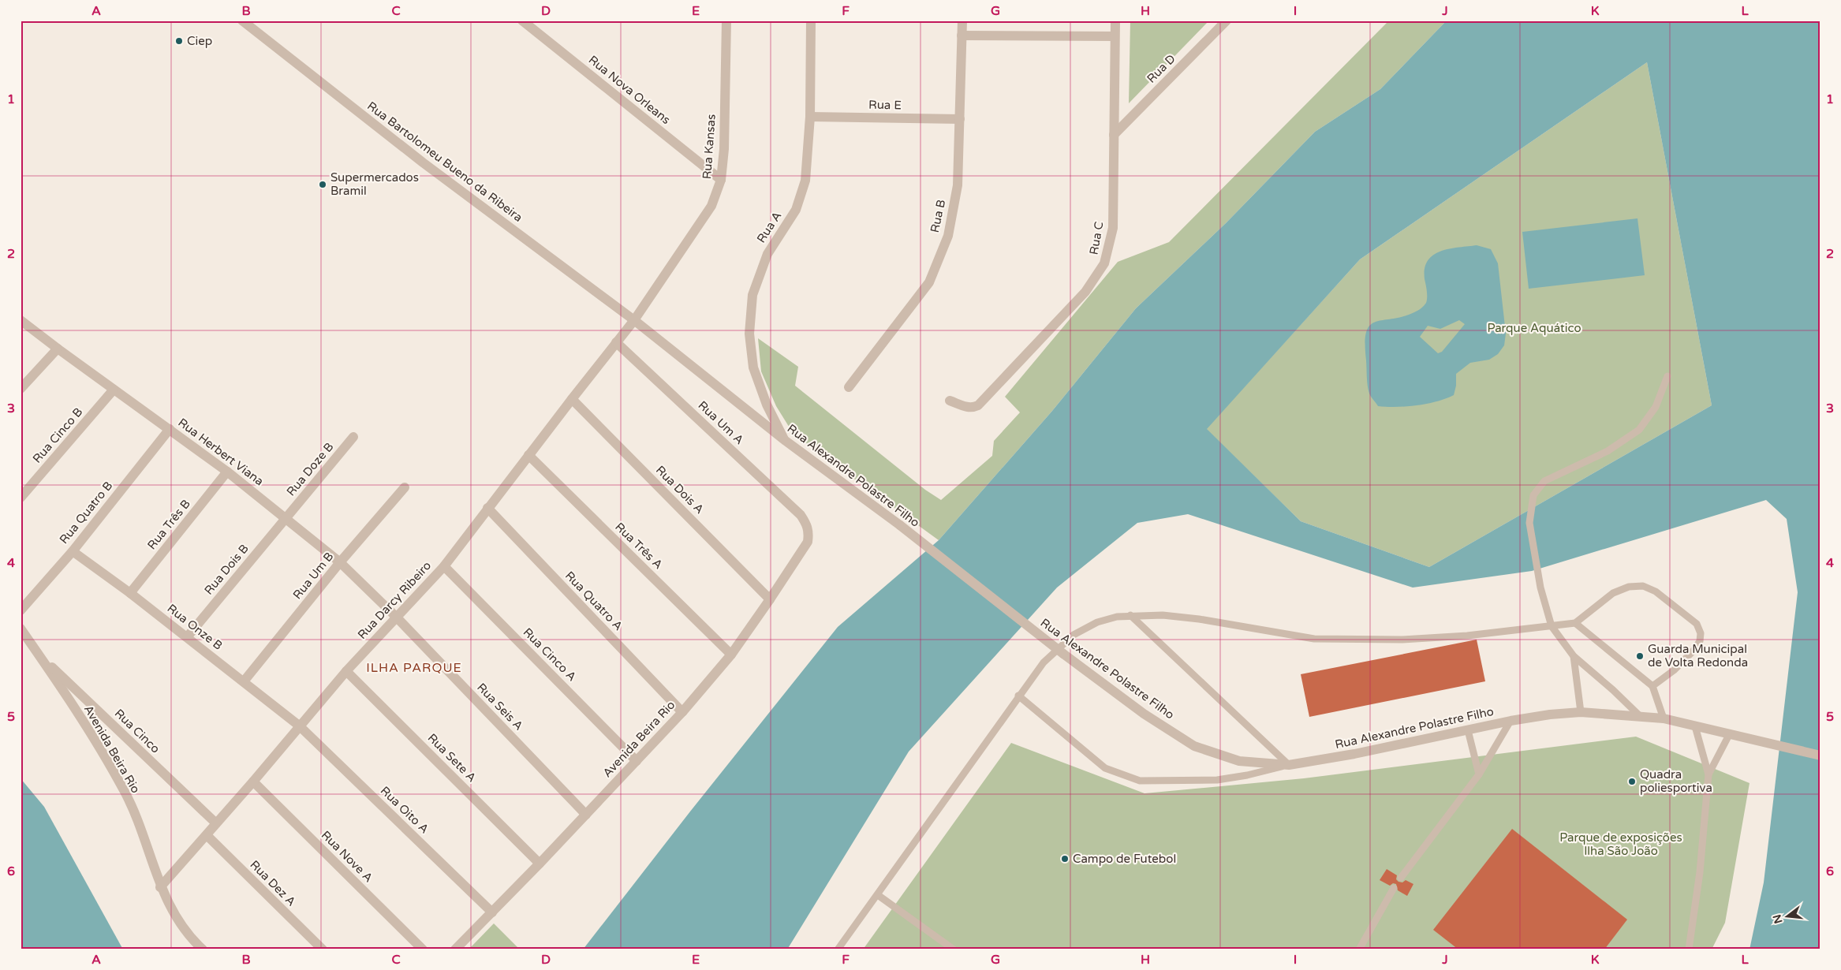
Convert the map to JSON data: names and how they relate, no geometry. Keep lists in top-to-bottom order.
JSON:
{
  "streets": {
    "street": [
      "Rua D",
      "Rua Nova Orleans",
      "Rua E",
      "Rua Kansas",
      "Rua Bartolomeu Bueno da Ribeira",
      "Rua B",
      "Rua A",
      "Rua C",
      "Rua Um A",
      "Rua Cinco B",
      "Rua Herbert Viana",
      "Rua Doze B",
      "Rua Alexandre Polastre Filho",
      "Rua Dois A",
      "Rua Quatro B",
      "Rua Três B",
      "Rua Três A",
      "Rua Dois B",
      "Rua Um B",
      "Rua Darcy Ribeiro",
      "Rua Quatro A",
      "Rua Onze B",
      "Rua Cinco A",
      "Rua Seis A",
      "Rua Cinco",
      "Avenida Beira Rio",
      "Rua Sete A",
      "Rua Oito A",
      "Rua Nove A",
      "Rua Dez A"
    ]
  },
  "crossings": [
    ["Rua D", "Rua C"],
    ["Rua Nova Orleans", "Rua Kansas"],
    ["Rua E", "Rua B"],
    ["Rua E", "Rua A"],
    ["Rua Kansas", "Rua Bartolomeu Bueno da Ribeira"],
    ["Rua Kansas", "Rua Alexandre Polastre Filho"],
    ["Rua Kansas", "Rua Darcy Ribeiro"],
    ["Rua Bartolomeu Bueno da Ribeira", "Rua Alexandre Polastre Filho"],
    ["Rua Bartolomeu Bueno da Ribeira", "Rua Darcy Ribeiro"],
    ["Rua A", "Rua Alexandre Polastre Filho"],
    ["Rua Um A", "Rua Darcy Ribeiro"],
    ["Rua Um A", "Avenida Beira Rio"],
    ["Rua Cinco B", "Rua Herbert Viana"],
    ["Rua Herbert Viana", "Rua Doze B"],
    ["Rua Herbert Viana", "Rua Quatro B"],
    ["Rua Herbert Viana", "Rua Três B"],
    ["Rua Herbert Viana", "Rua Dois B"],
    ["Rua Herbert Viana", "Rua Um B"],
    ["Rua Herbert Viana", "Rua Darcy Ribeiro"],
    ["Rua Herbert Viana", "Rua Seis A"],
    ["Rua Doze B", "Rua Dois B"],
    ["Rua Alexandre Polastre Filho", "Rua Darcy Ribeiro"],
    ["Rua Dois A", "Rua Darcy Ribeiro"],
    ["Rua Dois A", "Avenida Beira Rio"],
    ["Rua Quatro B", "Rua Onze B"],
    ["Rua Três B", "Rua Onze B"],
    ["Rua Três A", "Rua Darcy Ribeiro"],
    ["Rua Três A", "Avenida Beira Rio"],
    ["Rua Dois B", "Rua Onze B"],
    ["Rua Um B", "Rua Onze B"],
    ["Rua Darcy Ribeiro", "Rua Quatro A"],
    ["Rua Darcy Ribeiro", "Rua Onze B"],
    ["Rua Darcy Ribeiro", "Rua Cinco A"],
    ["Rua Darcy Ribeiro", "Rua Seis A"],
    ["Rua Darcy Ribeiro", "Rua Cinco"],
    ["Rua Darcy Ribeiro", "Avenida Beira Rio"],
    ["Rua Darcy Ribeiro", "Rua Sete A"],
    ["Rua Darcy Ribeiro", "Rua Oito A"],
    ["Rua Darcy Ribeiro", "Rua Nove A"],
    ["Rua Darcy Ribeiro", "Rua Dez A"],
    ["Rua Quatro A", "Avenida Beira Rio"],
    ["Rua Onze B", "Rua Oito A"],
    ["Rua Cinco A", "Avenida Beira Rio"],
    ["Rua Seis A", "Avenida Beira Rio"],
    ["Rua Cinco", "Avenida Beira Rio"],
    ["Avenida Beira Rio", "Rua Sete A"],
    ["Avenida Beira Rio", "Rua Oito A"]
  ],
  "districts": ["ILHA PARQUE"],
  "parks": ["Parque Aquático", "Parque de exposições Ilha São João"],
  "places": [
    "Ciep",
    "Supermercados Bramil",
    "Guarda Municipal de Volta Redonda",
    "Quadra poliesportiva",
    "Campo de Futebol"
  ],
  "north": "left",
  "grid": {
    "columns": [
      "A",
      "B",
      "C",
      "D",
      "E",
      "F",
      "G",
      "H",
      "I",
      "J",
      "K",
      "L"
    ],
    "rows": [
      "1",
      "2",
      "3",
      "4",
      "5",
      "6"
    ]
  }
}
